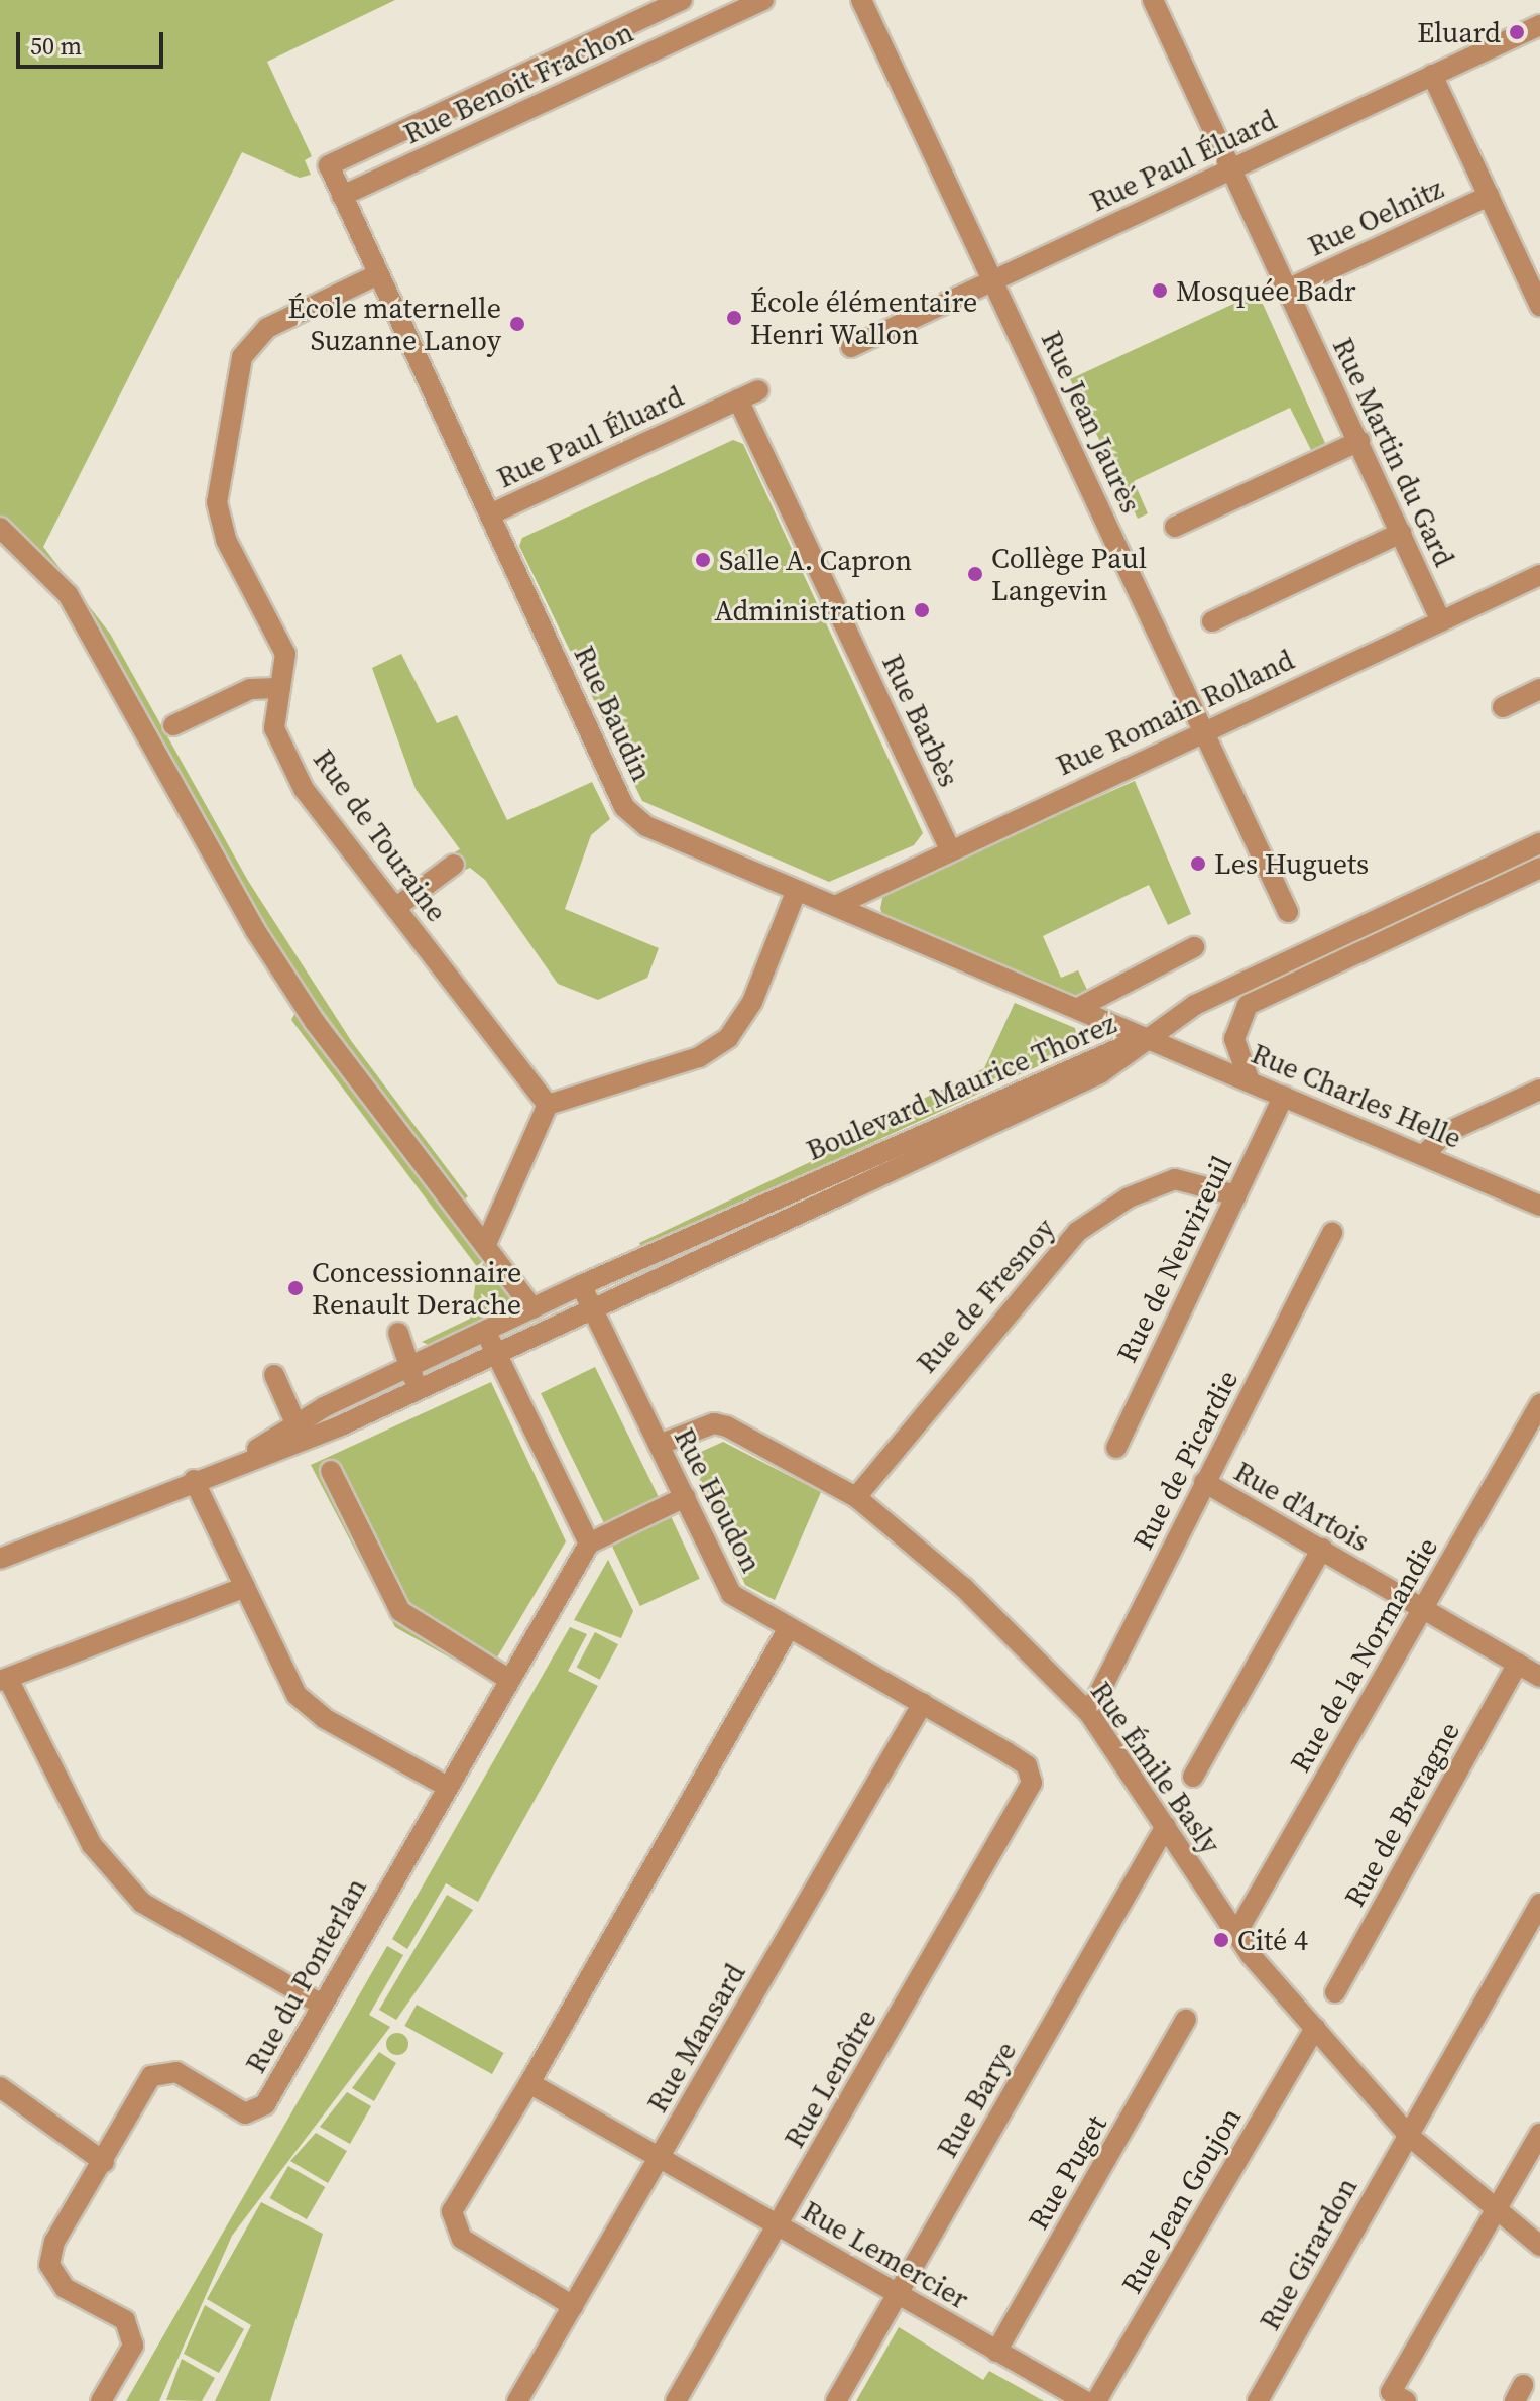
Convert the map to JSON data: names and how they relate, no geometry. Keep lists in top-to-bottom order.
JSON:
{
  "streets": {
    "street": [
      "Rue Benoit Frachon",
      "Rue Paul Éluard",
      "Rue Oelnitz",
      "Rue Jean Jaurès",
      "Rue Martin du Gard",
      "Rue Romain Rolland",
      "Rue Baudin",
      "Rue Barbès",
      "Rue de Touraine",
      "Boulevard Maurice Thorez",
      "Rue Charles Helle",
      "Rue de Neuvireuil",
      "Rue de Fresnoy",
      "Rue de Picardie",
      "Rue Houdon",
      "Rue d'Artois",
      "Rue de la Normandie",
      "Rue Émile Basly",
      "Rue de Bretagne",
      "Rue du Ponterlan",
      "Rue Mansard",
      "Rue Lenôtre",
      "Rue Barye",
      "Rue Puget",
      "Rue Jean Goujon",
      "Rue Girardon",
      "Rue Lemercier"
    ]
  },
  "crossings": [
    ["Rue Benoit Frachon", "Rue Baudin"],
    ["Rue Paul Éluard", "Rue Jean Jaurès"],
    ["Rue Paul Éluard", "Rue Martin du Gard"],
    ["Rue Paul Éluard", "Rue Baudin"],
    ["Rue Paul Éluard", "Rue Barbès"],
    ["Rue Oelnitz", "Rue Martin du Gard"],
    ["Rue Jean Jaurès", "Rue Romain Rolland"],
    ["Rue Martin du Gard", "Rue Romain Rolland"],
    ["Rue Romain Rolland", "Rue Baudin"],
    ["Rue Romain Rolland", "Rue Barbès"],
    ["Rue Baudin", "Rue de Touraine"],
    ["Rue Baudin", "Boulevard Maurice Thorez"],
    ["Rue Baudin", "Rue Charles Helle"],
    ["Boulevard Maurice Thorez", "Rue Charles Helle"],
    ["Boulevard Maurice Thorez", "Rue Houdon"],
    ["Rue Charles Helle", "Rue de Neuvireuil"],
    ["Rue de Neuvireuil", "Rue de Fresnoy"],
    ["Rue de Fresnoy", "Rue Émile Basly"],
    ["Rue de Picardie", "Rue d'Artois"],
    ["Rue de Picardie", "Rue Émile Basly"],
    ["Rue Houdon", "Rue Émile Basly"],
    ["Rue Houdon", "Rue Mansard"],
    ["Rue Houdon", "Rue Lenôtre"],
    ["Rue d'Artois", "Rue de la Normandie"],
    ["Rue d'Artois", "Rue de Bretagne"],
    ["Rue de la Normandie", "Rue Émile Basly"],
    ["Rue Émile Basly", "Rue Barye"],
    ["Rue Émile Basly", "Rue Jean Goujon"],
    ["Rue Émile Basly", "Rue Girardon"],
    ["Rue Mansard", "Rue Lemercier"],
    ["Rue Lenôtre", "Rue Lemercier"],
    ["Rue Barye", "Rue Lemercier"],
    ["Rue Puget", "Rue Lemercier"]
  ],
  "places": [
    "Eluard",
    "Mosquée Badr",
    "École élémentaire Henri Wallon",
    "École maternelle Suzanne Lanoy",
    "Salle A. Capron",
    "Collège Paul Langevin",
    "Administration",
    "Les Huguets",
    "Concessionnaire Renault Derache",
    "Cité 4"
  ],
  "scale_bar": "50 m"
}
